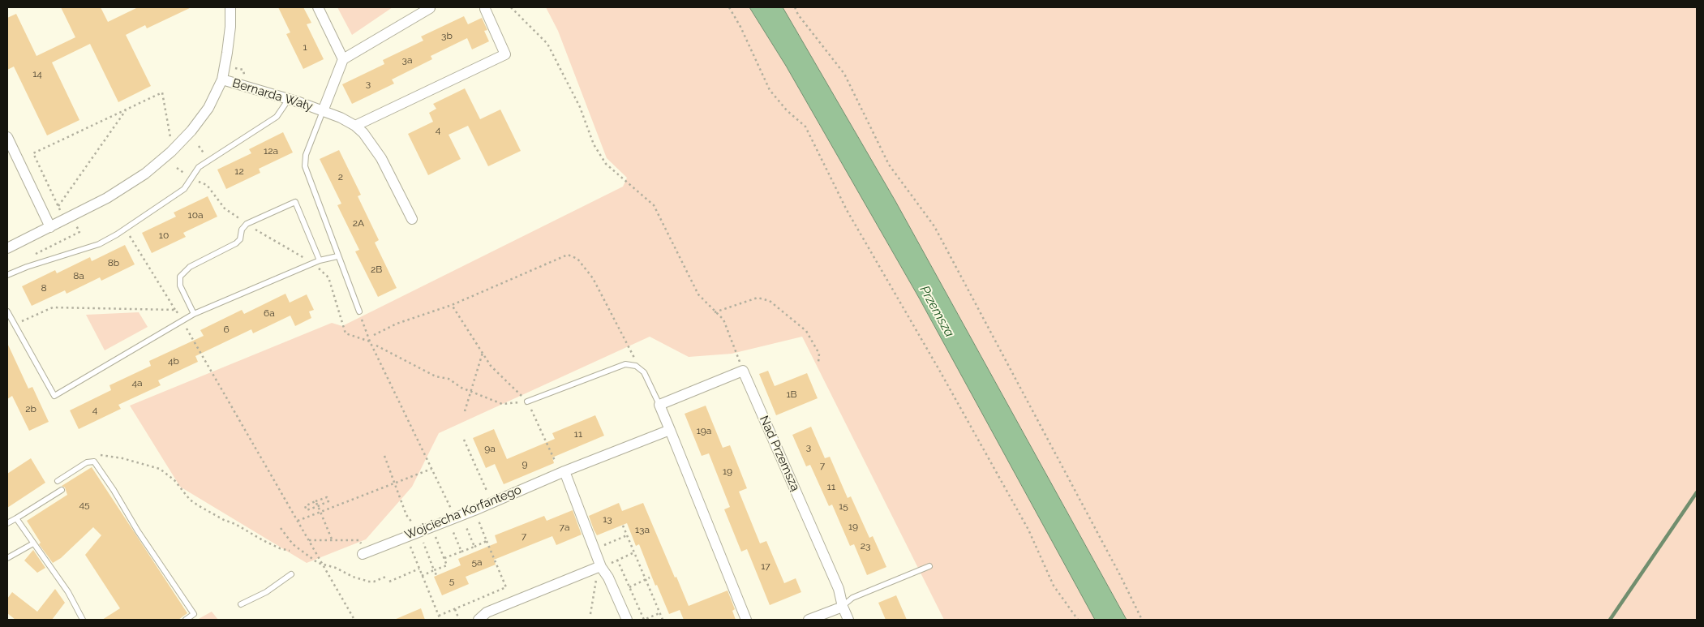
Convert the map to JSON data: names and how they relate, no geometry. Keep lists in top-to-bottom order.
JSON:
{
  "streets": {
    "street": ["Bernarda Wały", "Nad Przemszą", "Wojciecha Korfantego"]
  },
  "water": ["Przemsza"],
  "house_numbers": [
    "3b",
    "1",
    "3a",
    "14",
    "3",
    "4",
    "12a",
    "12",
    "2",
    "10a",
    "2A",
    "10",
    "8b",
    "2B",
    "8a",
    "8",
    "6a",
    "6",
    "4b",
    "4a",
    "1B",
    "2b",
    "4",
    "19a",
    "11",
    "3",
    "9a",
    "9",
    "7",
    "19",
    "11",
    "45",
    "15",
    "13",
    "19",
    "7a",
    "13a",
    "7",
    "23",
    "5a",
    "17",
    "5"
  ]
}
